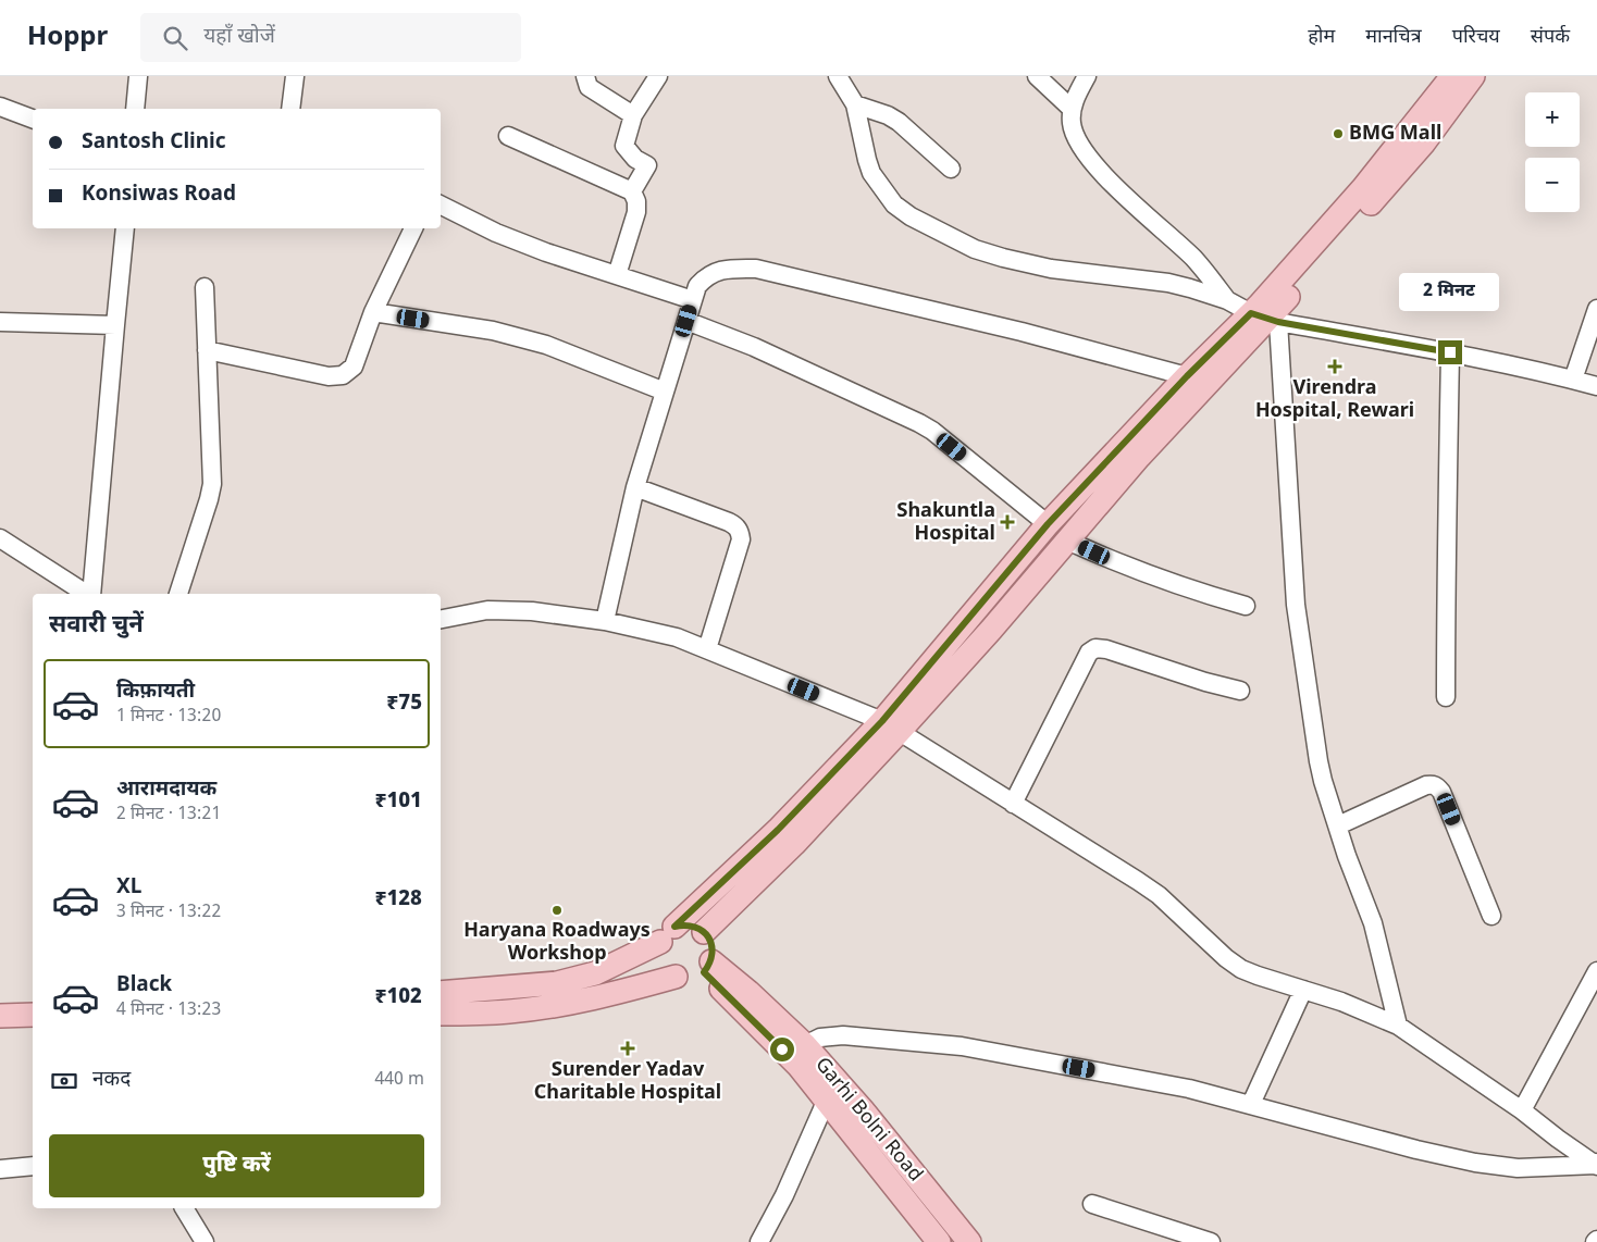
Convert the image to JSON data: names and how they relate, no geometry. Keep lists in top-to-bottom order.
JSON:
{
  "streets": {
    "main road": ["Garhi Bolni Road"]
  },
  "places": {
    "other": ["BMG Mall", "Haryana Roadways Workshop"],
    "health": ["Virendra Hospital, Rewari", "Shakuntla Hospital", "Surender Yadav Charitable Hospital"]
  },
  "page": {
    "header": "Hoppr",
    "search": "यहाँ खोजें",
    "nav": [
      "होम",
      "मानचित्र",
      "परिचय",
      "संपर्क"
    ],
    "map_buttons": ["+", "−"],
    "banner": ["Santosh Clinic", "Konsiwas Road"],
    "bubble": "2 मिनट",
    "heading": "सवारी चुनें",
    "list": [
      {
        "name": "किफ़ायती",
        "note": "1 मिनट · 13:20",
        "value": "₹75"
      },
      {
        "name": "आरामदायक",
        "note": "2 मिनट · 13:21",
        "value": "₹101"
      },
      {
        "name": "XL",
        "note": "3 मिनट · 13:22",
        "value": "₹128"
      },
      {
        "name": "Black",
        "note": "4 मिनट · 13:23",
        "value": "₹102"
      }
    ],
    "pay": ["नकद", "440 m"],
    "buttons": "पुष्टि करें"
  }
}
